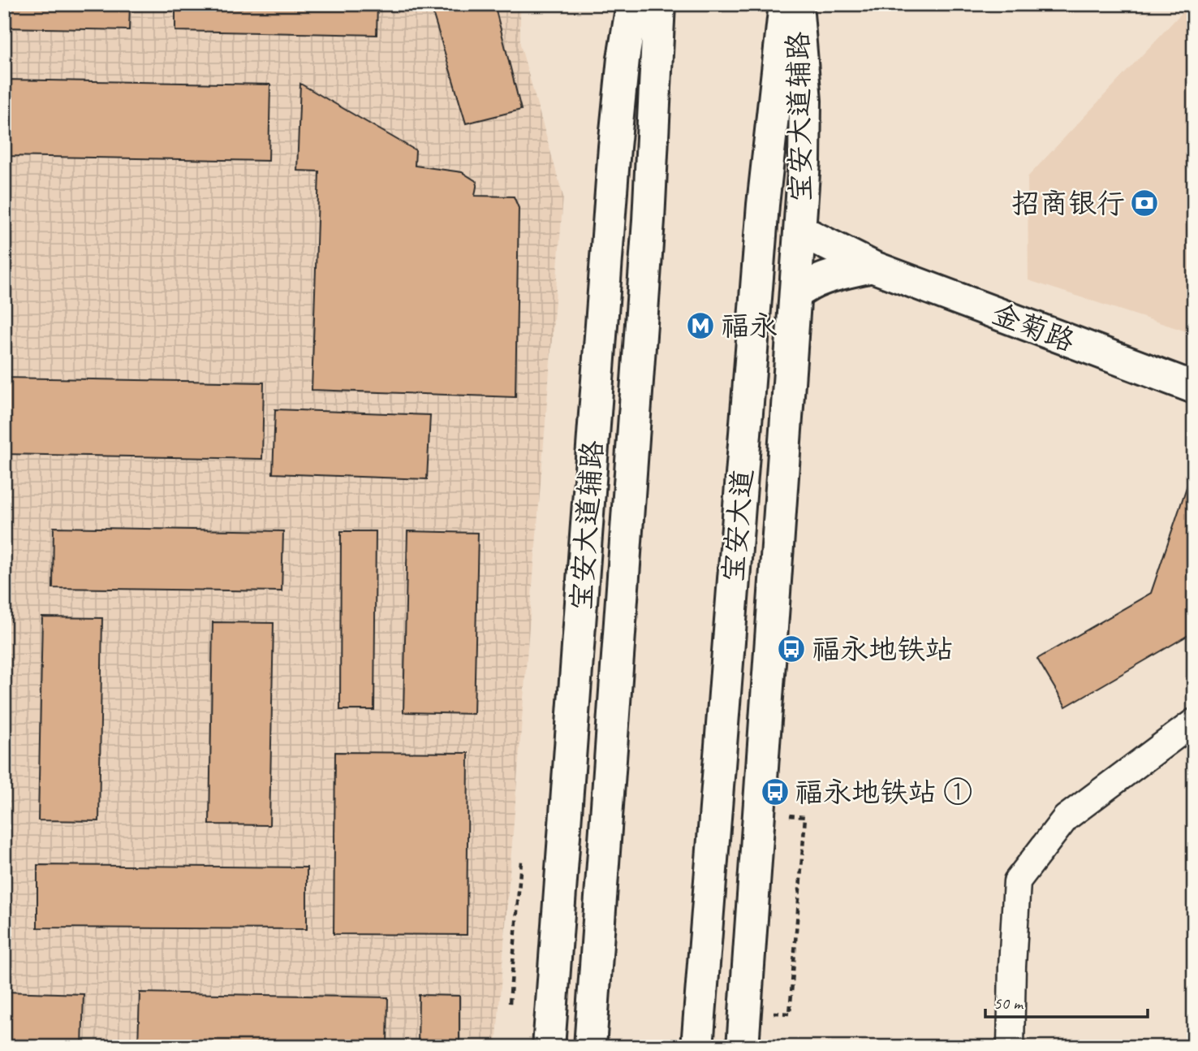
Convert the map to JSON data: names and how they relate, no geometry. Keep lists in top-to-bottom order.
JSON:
{
  "streets": {
    "main road": ["宝安大道辅路", "金菊路", "宝安大道"]
  },
  "crossings": [
    ["宝安大道辅路", "金菊路"]
  ],
  "places": {
    "bank": ["招商银行"],
    "metro station": ["福永"],
    "bus stop": ["福永地铁站", "福永地铁站 ①"]
  },
  "scale_bar": "50 m"
}
